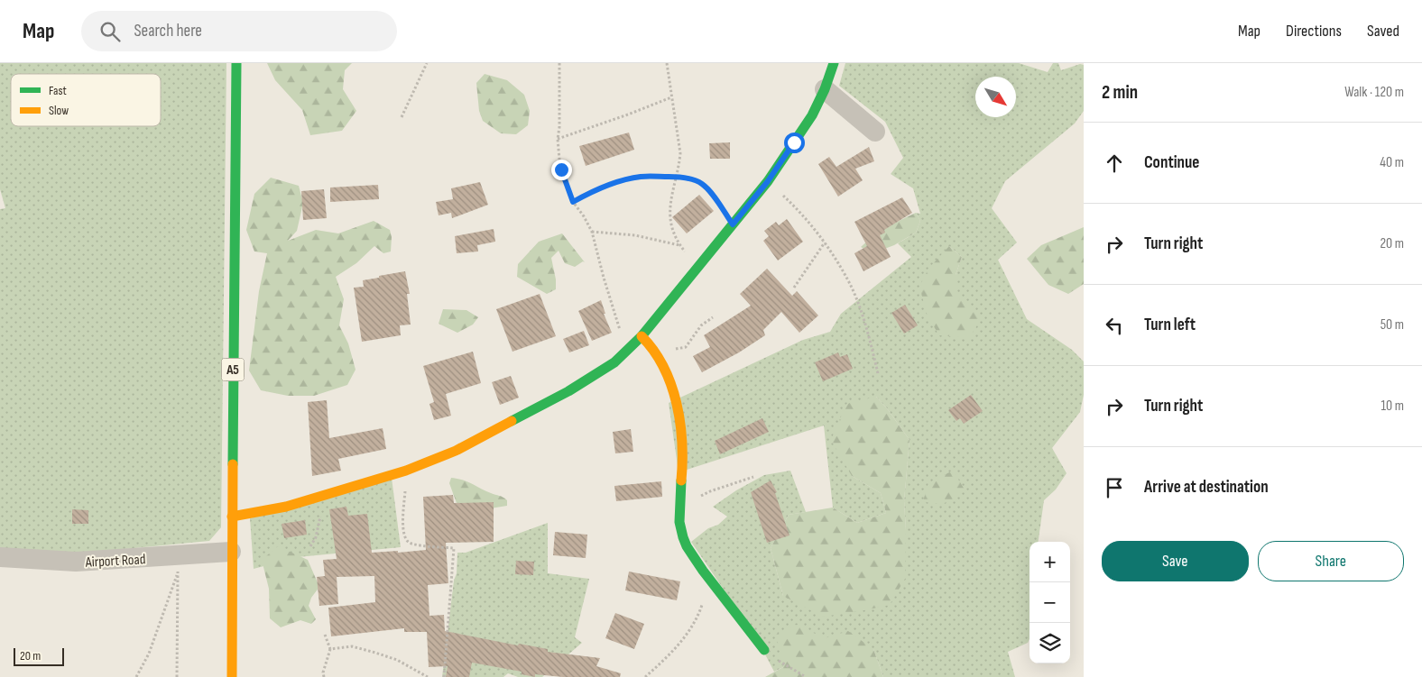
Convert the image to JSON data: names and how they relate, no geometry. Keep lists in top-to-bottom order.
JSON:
{
  "streets": {
    "main road": ["A5"],
    "street": ["Airport Road"]
  },
  "crossings": [
    ["A5", "Airport Road"]
  ],
  "legend": ["Fast", "Slow"],
  "scale_bar": "20 m",
  "north": "bottom right",
  "page": {
    "header": "Map",
    "search": "Search here",
    "nav": ["Map", "Directions", "Saved"],
    "heading": ["2 min", "Walk · 120 m"],
    "list": [
      ["Continue", "40 m"],
      ["Turn right", "20 m"],
      ["Turn left", "50 m"],
      ["Turn right", "10 m"],
      "Arrive at destination"
    ],
    "buttons": ["Save", "Share"],
    "map_buttons": ["+", "−"],
    "scale": "20 m"
  }
}
